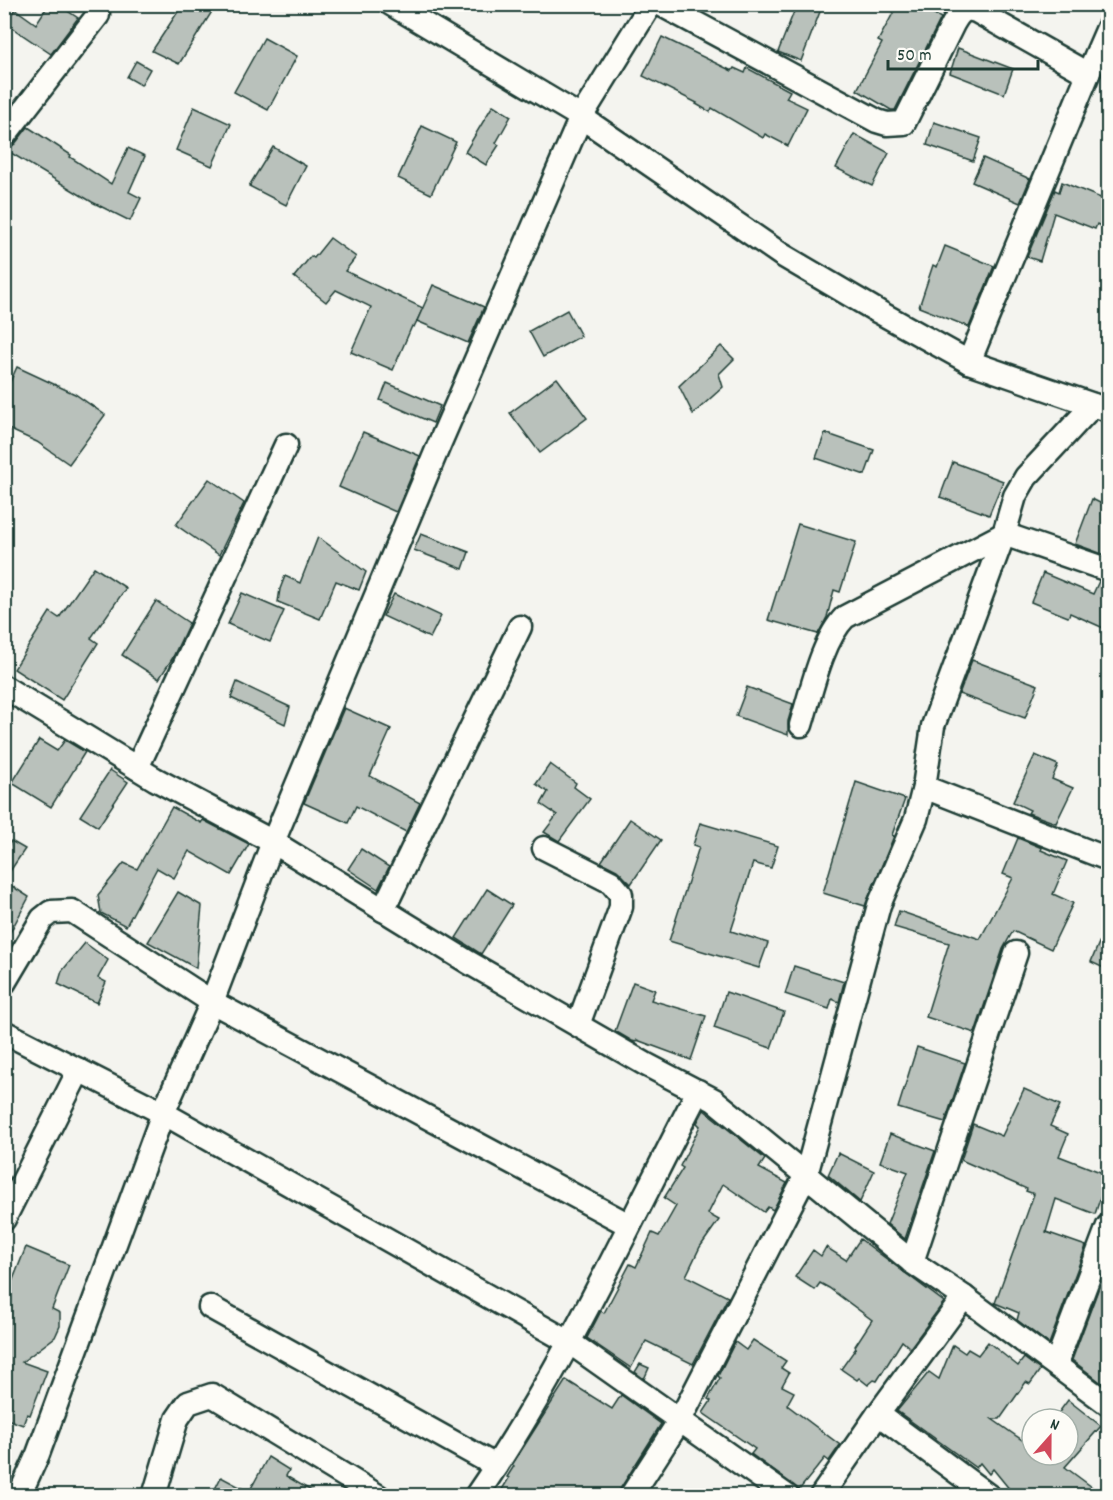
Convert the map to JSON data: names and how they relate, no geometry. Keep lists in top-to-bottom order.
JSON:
{
  "scale_bar": "50 m",
  "north": "top"
}
